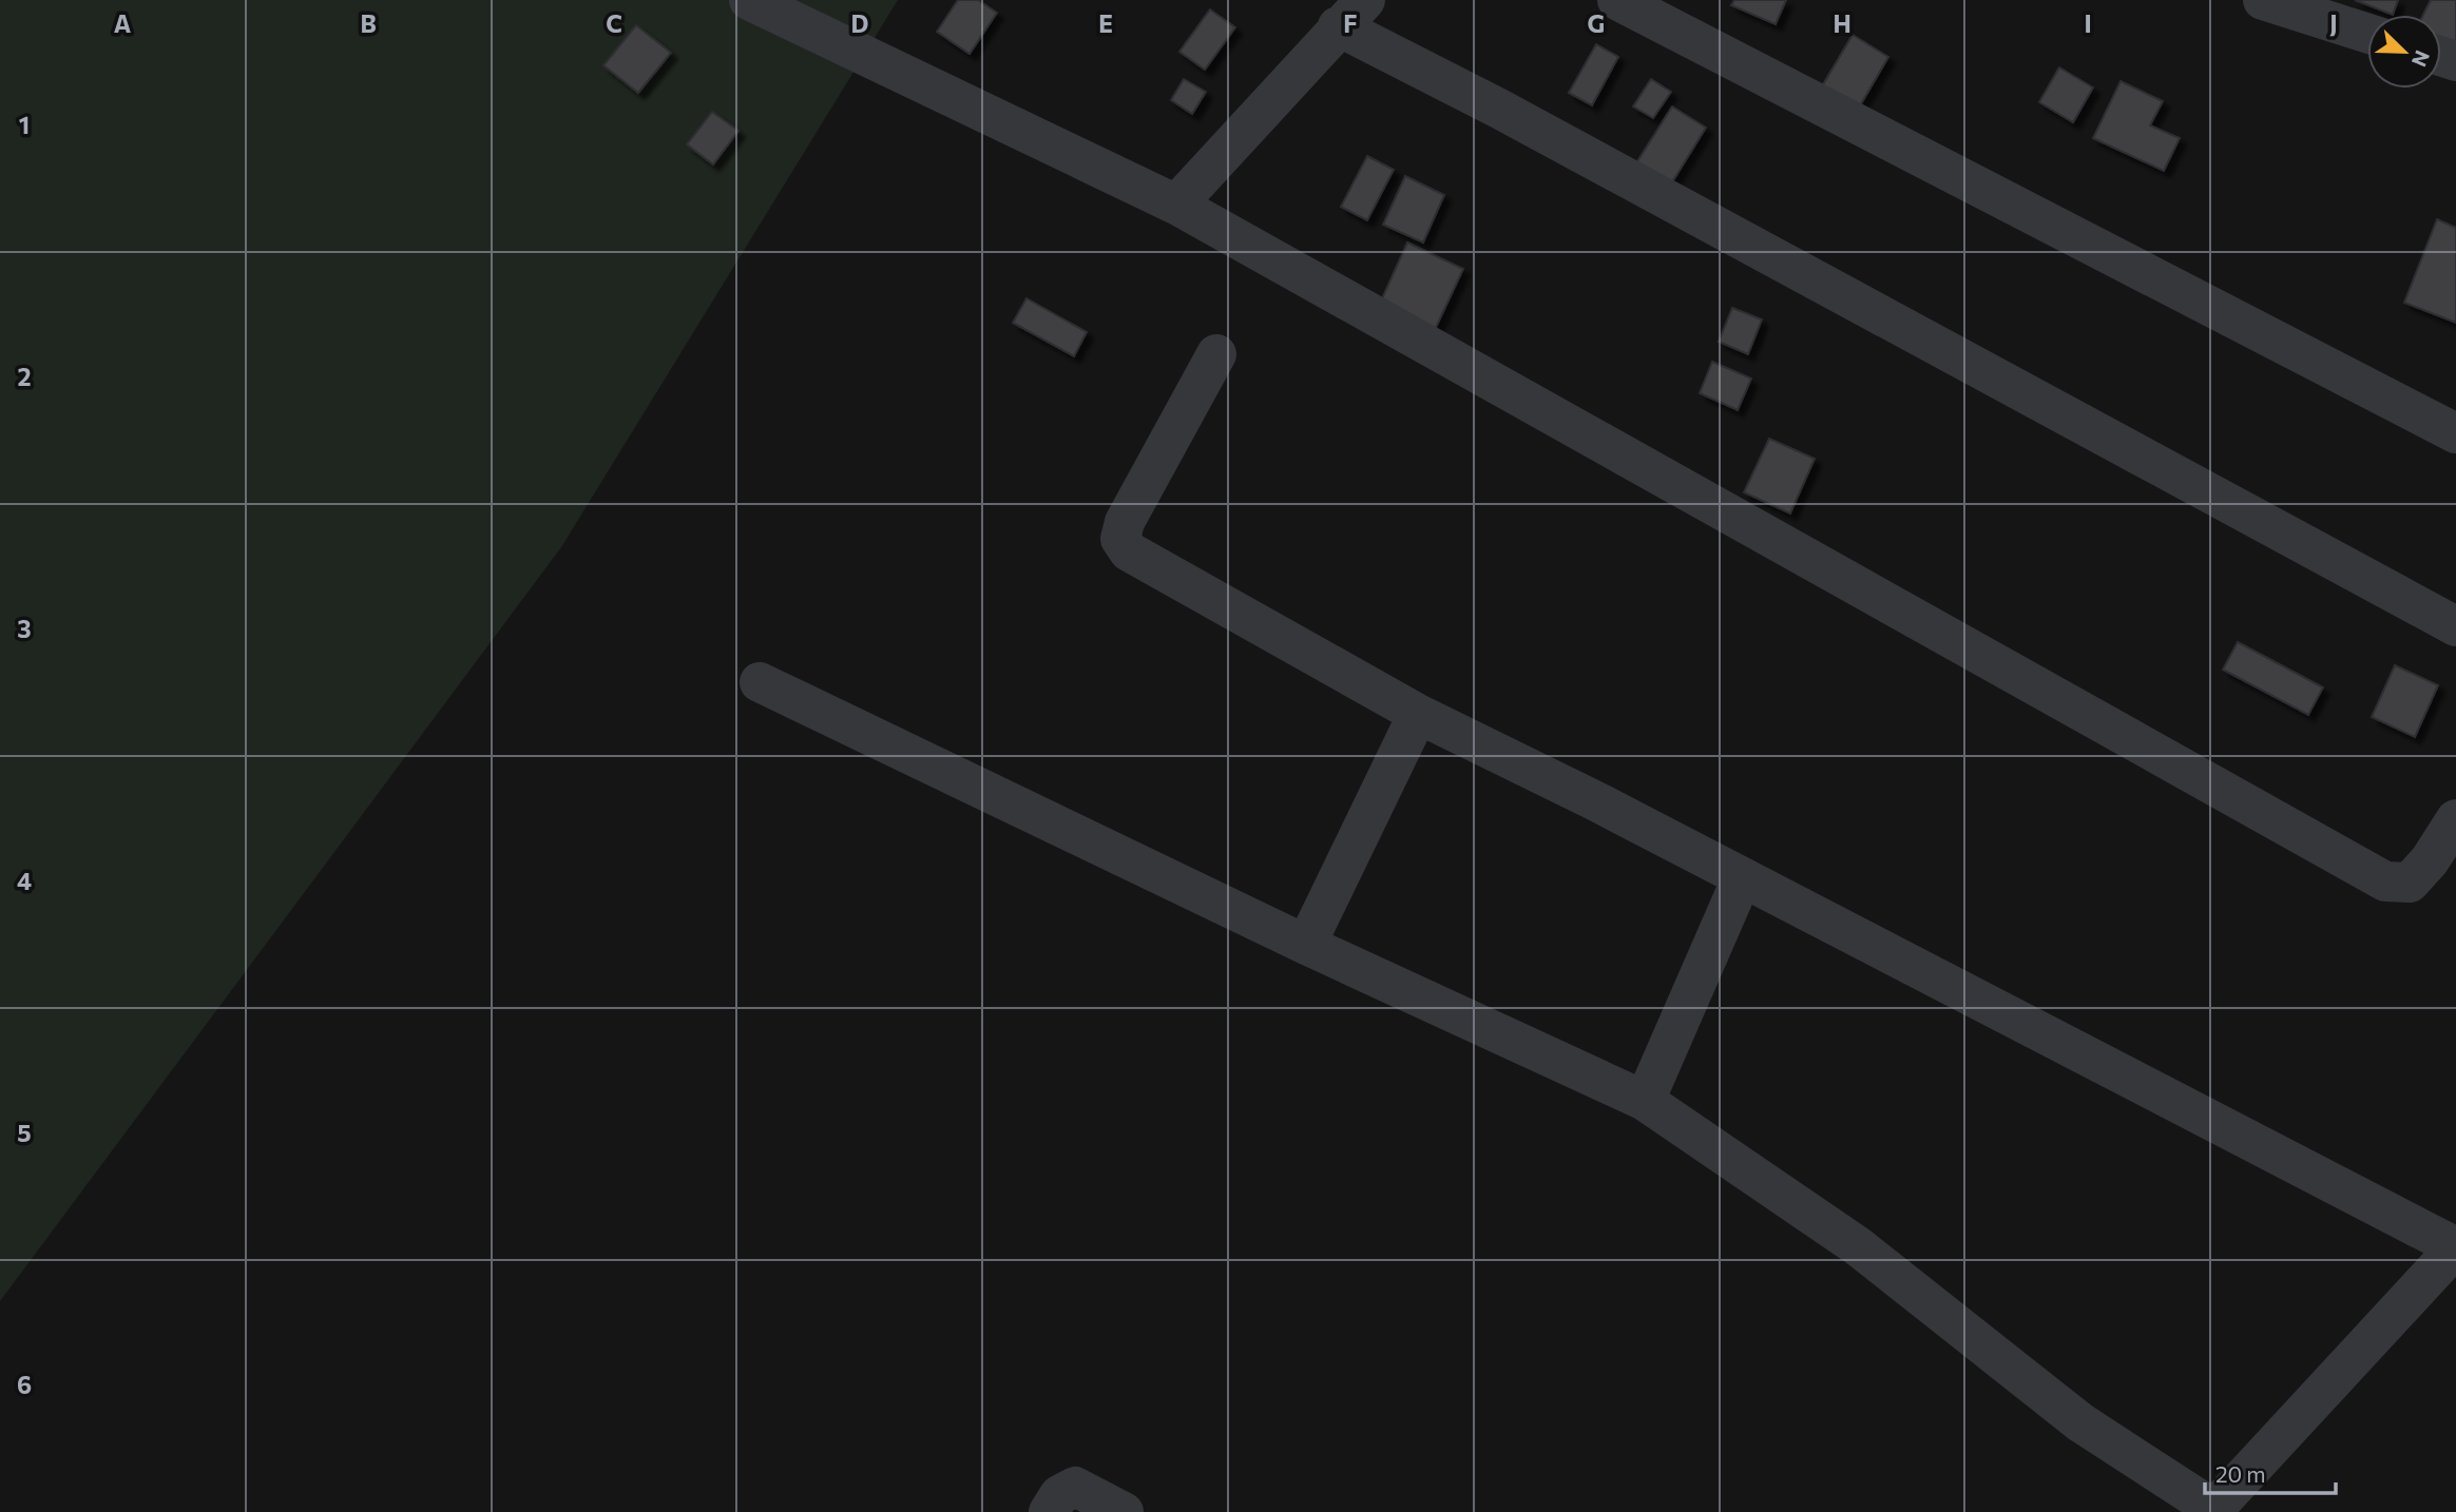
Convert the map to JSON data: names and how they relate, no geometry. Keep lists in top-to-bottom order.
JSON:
{
  "scale_bar": "20 m",
  "north": "bottom right",
  "grid": {
    "columns": [
      "A",
      "B",
      "C",
      "D",
      "E",
      "F",
      "G",
      "H",
      "I",
      "J"
    ],
    "rows": [
      "1",
      "2",
      "3",
      "4",
      "5",
      "6"
    ]
  }
}
